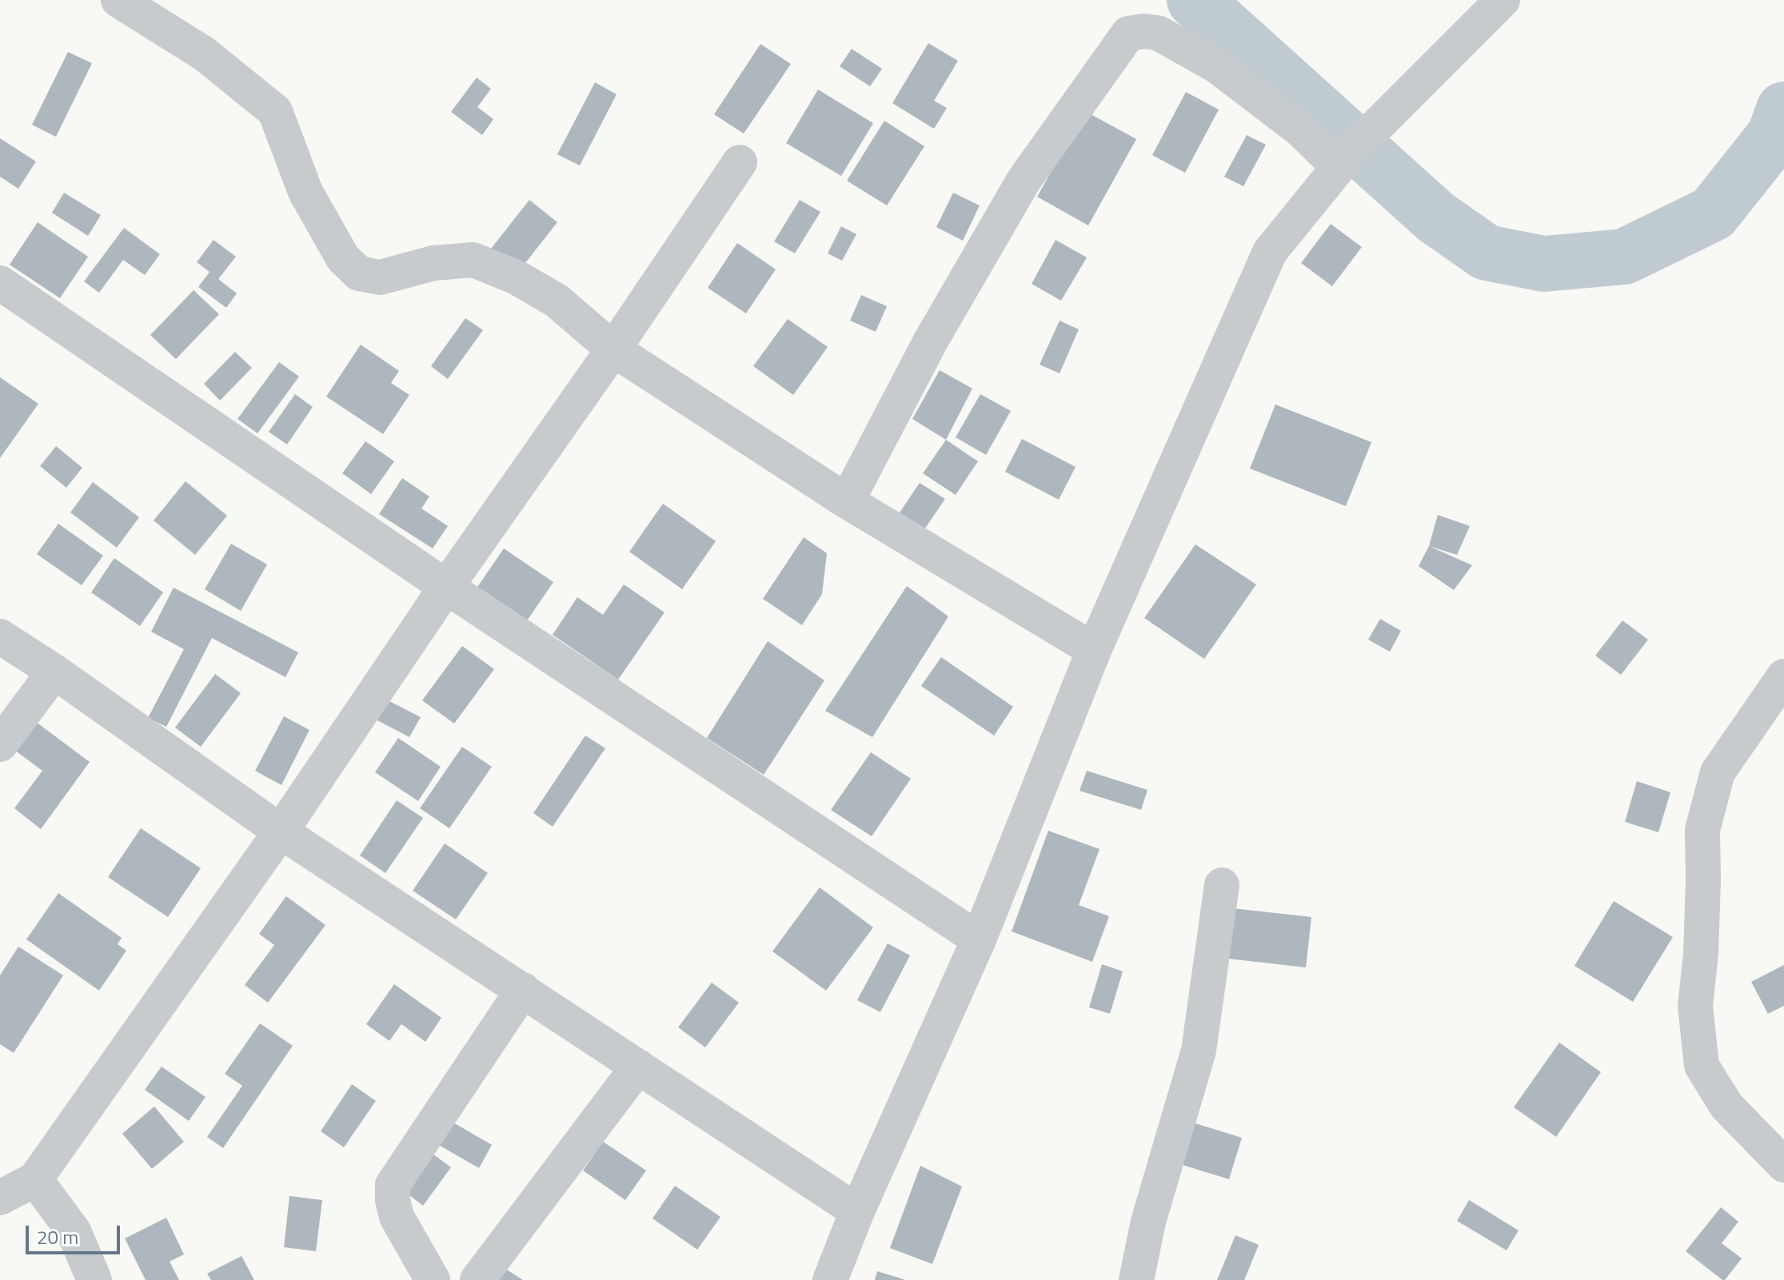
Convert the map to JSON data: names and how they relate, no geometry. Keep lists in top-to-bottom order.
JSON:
{
  "scale_bar": "20 m"
}
